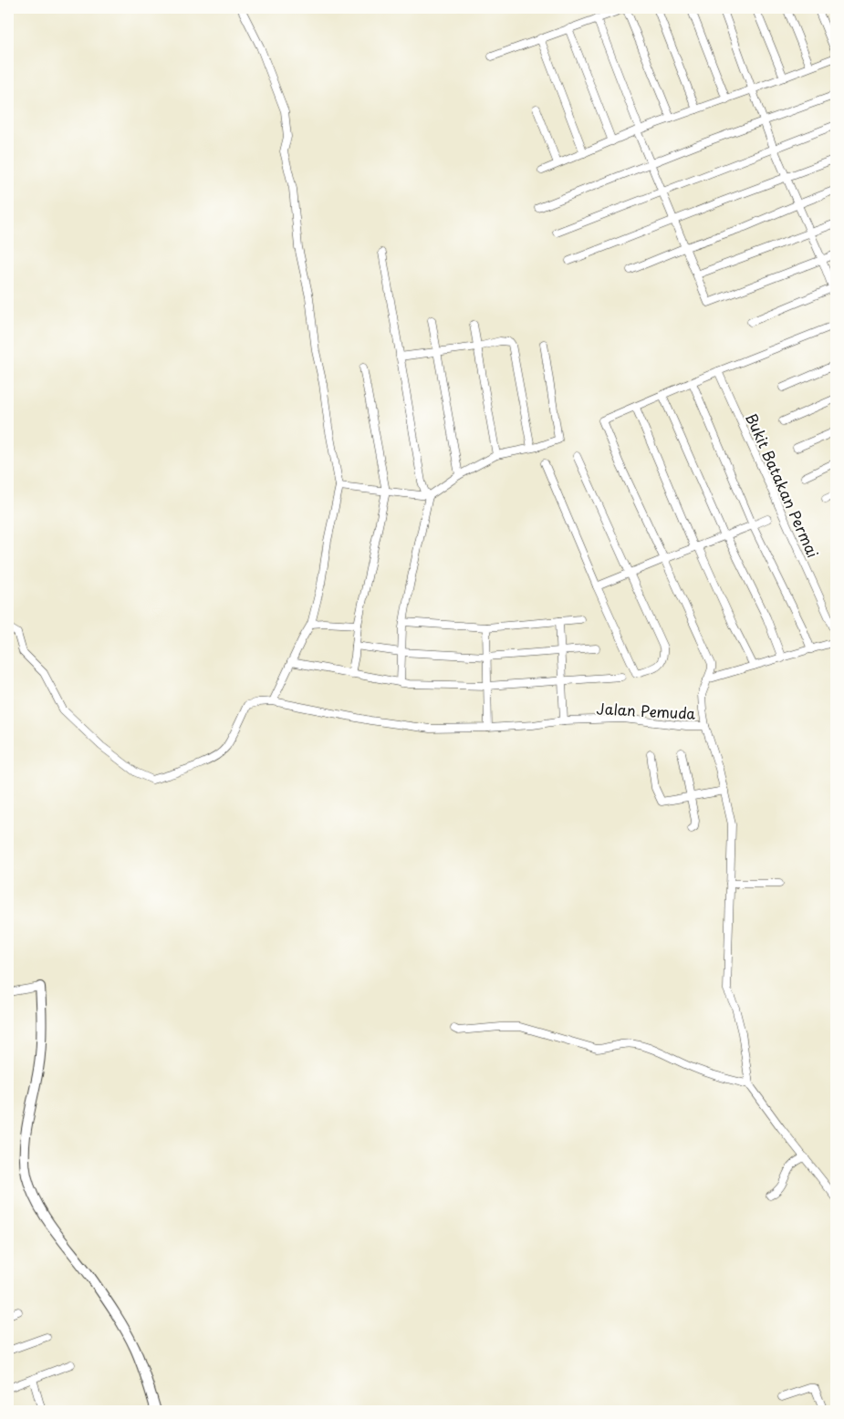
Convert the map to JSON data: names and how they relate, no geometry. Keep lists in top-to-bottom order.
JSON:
{
  "streets": {
    "street": ["Bukit Batakan Permai", "Jalan Pemuda"]
  }
}
